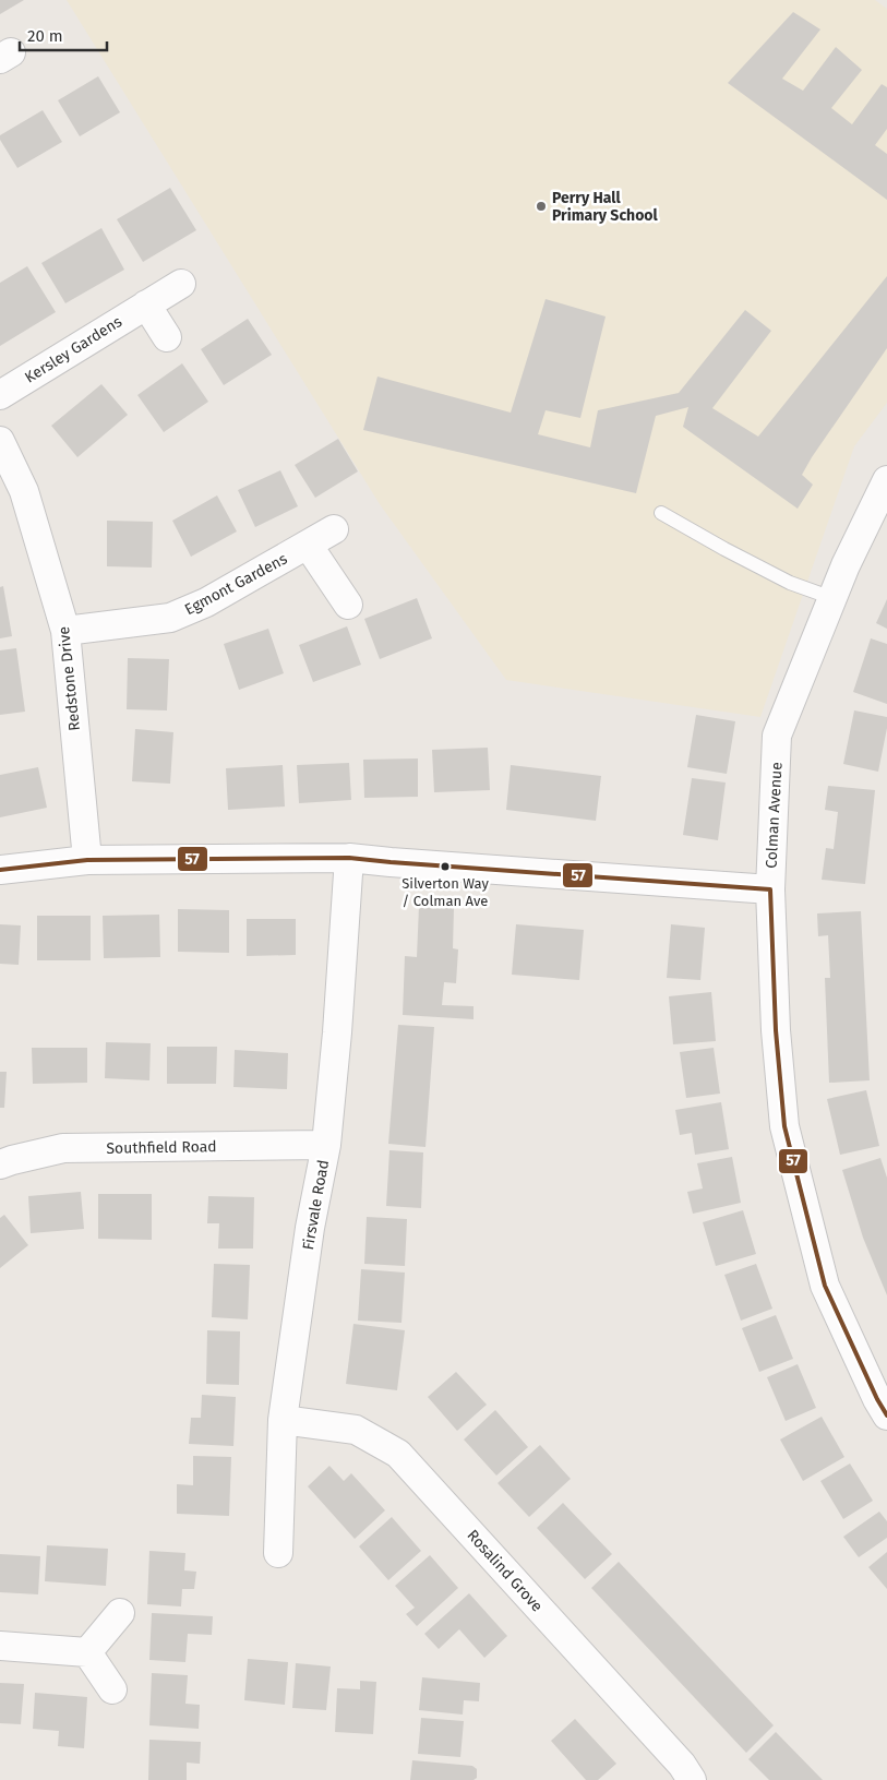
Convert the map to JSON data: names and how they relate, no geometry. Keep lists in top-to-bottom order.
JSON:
{
  "streets": {
    "street": [
      "Kersley Gardens",
      "Egmont Gardens",
      "Redstone Drive",
      "Colman Avenue",
      "Southfield Road",
      "Firsvale Road",
      "Rosalind Grove"
    ]
  },
  "crossings": [
    ["Egmont Gardens", "Redstone Drive"],
    ["Southfield Road", "Firsvale Road"],
    ["Firsvale Road", "Rosalind Grove"]
  ],
  "places": ["Perry Hall Primary School", "Silverton Way / Colman Ave"],
  "lines": ["transit line 57"],
  "scale_bar": "20 m"
}
